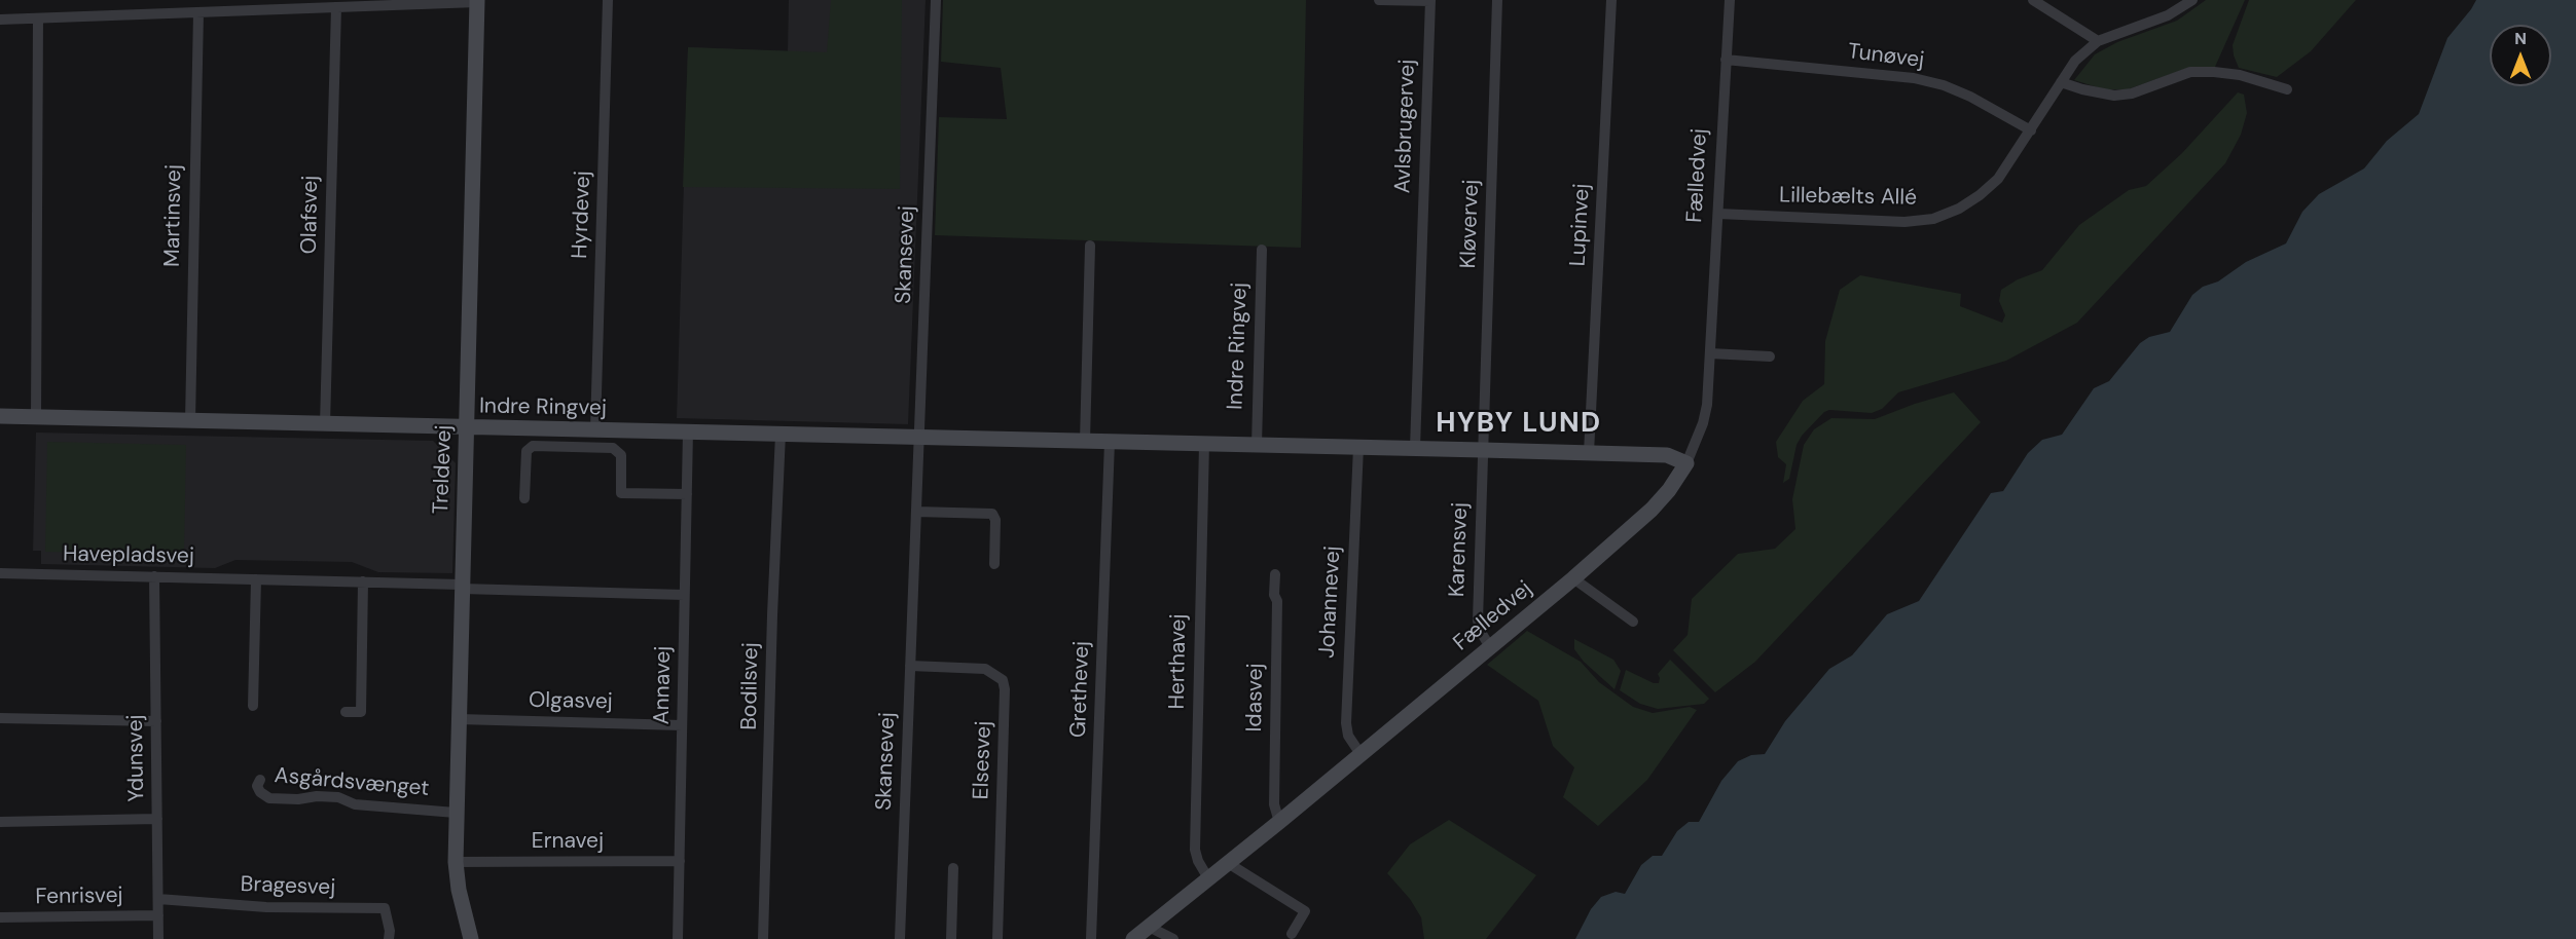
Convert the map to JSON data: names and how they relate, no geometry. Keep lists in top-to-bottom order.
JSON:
{
  "streets": {
    "street": [
      "Tunøvej",
      "Avlsbrugervej",
      "Fælledvej",
      "Lillebælts Allé",
      "Olafsvej",
      "Hyrdevej",
      "Martinsvej",
      "Kløvervej",
      "Lupinvej",
      "Skansevej",
      "Indre Ringvej",
      "Treldevej",
      "Karensvej",
      "Havepladsvej",
      "Johannevej",
      "Herthavej",
      "Annavej",
      "Bodilsvej",
      "Grethevej",
      "Idasvej",
      "Olgasvej",
      "Ydunsvej",
      "Elsesvej",
      "Asgårdsvænget",
      "Ernavej",
      "Bragesvej",
      "Fenrisvej"
    ]
  },
  "crossings": [
    ["Tunøvej", "Fælledvej"],
    ["Tunøvej", "Lillebælts Allé"],
    ["Avlsbrugervej", "Indre Ringvej"],
    ["Fælledvej", "Lillebælts Allé"],
    ["Fælledvej", "Indre Ringvej"],
    ["Fælledvej", "Karensvej"],
    ["Fælledvej", "Johannevej"],
    ["Fælledvej", "Herthavej"],
    ["Fælledvej", "Idasvej"],
    ["Olafsvej", "Indre Ringvej"],
    ["Hyrdevej", "Indre Ringvej"],
    ["Martinsvej", "Indre Ringvej"],
    ["Kløvervej", "Indre Ringvej"],
    ["Kløvervej", "Karensvej"],
    ["Lupinvej", "Indre Ringvej"],
    ["Skansevej", "Indre Ringvej"],
    ["Skansevej", "Elsesvej"],
    ["Indre Ringvej", "Treldevej"],
    ["Indre Ringvej", "Karensvej"],
    ["Indre Ringvej", "Johannevej"],
    ["Indre Ringvej", "Herthavej"],
    ["Indre Ringvej", "Annavej"],
    ["Indre Ringvej", "Bodilsvej"],
    ["Indre Ringvej", "Grethevej"],
    ["Treldevej", "Havepladsvej"],
    ["Treldevej", "Olgasvej"],
    ["Treldevej", "Asgårdsvænget"],
    ["Treldevej", "Ernavej"],
    ["Havepladsvej", "Annavej"],
    ["Havepladsvej", "Ydunsvej"],
    ["Annavej", "Olgasvej"],
    ["Annavej", "Ernavej"],
    ["Ydunsvej", "Bragesvej"],
    ["Ydunsvej", "Fenrisvej"]
  ],
  "districts": ["HYBY LUND"],
  "north": "top"
}
